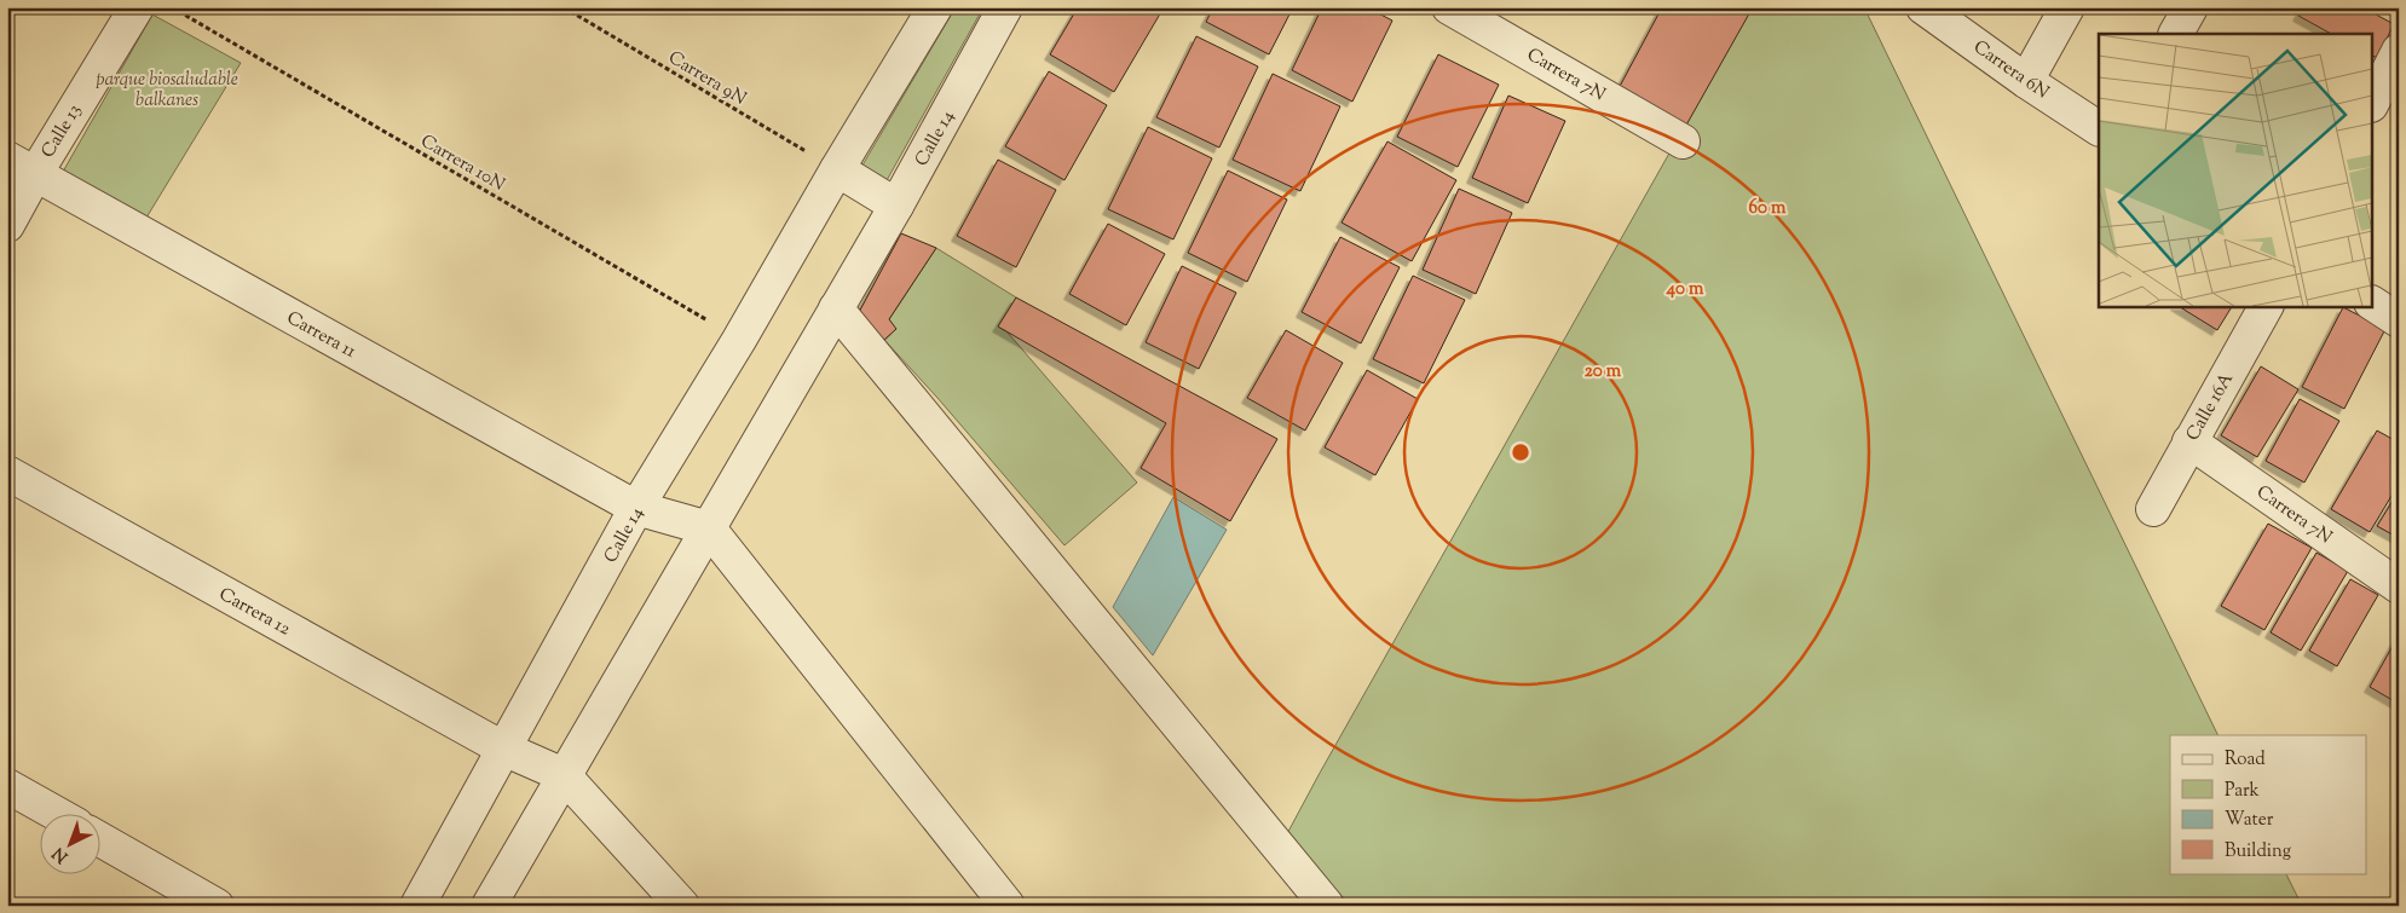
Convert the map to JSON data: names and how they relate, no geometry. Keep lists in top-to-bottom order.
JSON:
{
  "streets": {
    "street": [
      "Carrera 6N",
      "Carrera 7N",
      "Calle 13",
      "Calle 14",
      "Carrera 11",
      "Calle 16A",
      "Carrera 12"
    ],
    "path": ["Carrera 9N", "Carrera 10N"]
  },
  "crossings": [
    ["Carrera 7N", "Calle 16A"],
    ["Carrera 9N", "Calle 14"],
    ["Calle 13", "Carrera 11"],
    ["Calle 14", "Carrera 10N"],
    ["Calle 14", "Carrera 11"],
    ["Calle 14", "Carrera 12"]
  ],
  "parks": ["parque biosaludable balkanes"],
  "legend": [
    "Road",
    "Park",
    "Water",
    "Building"
  ],
  "north": "bottom left",
  "rings": ["60 m", "40 m", "20 m"]
}
